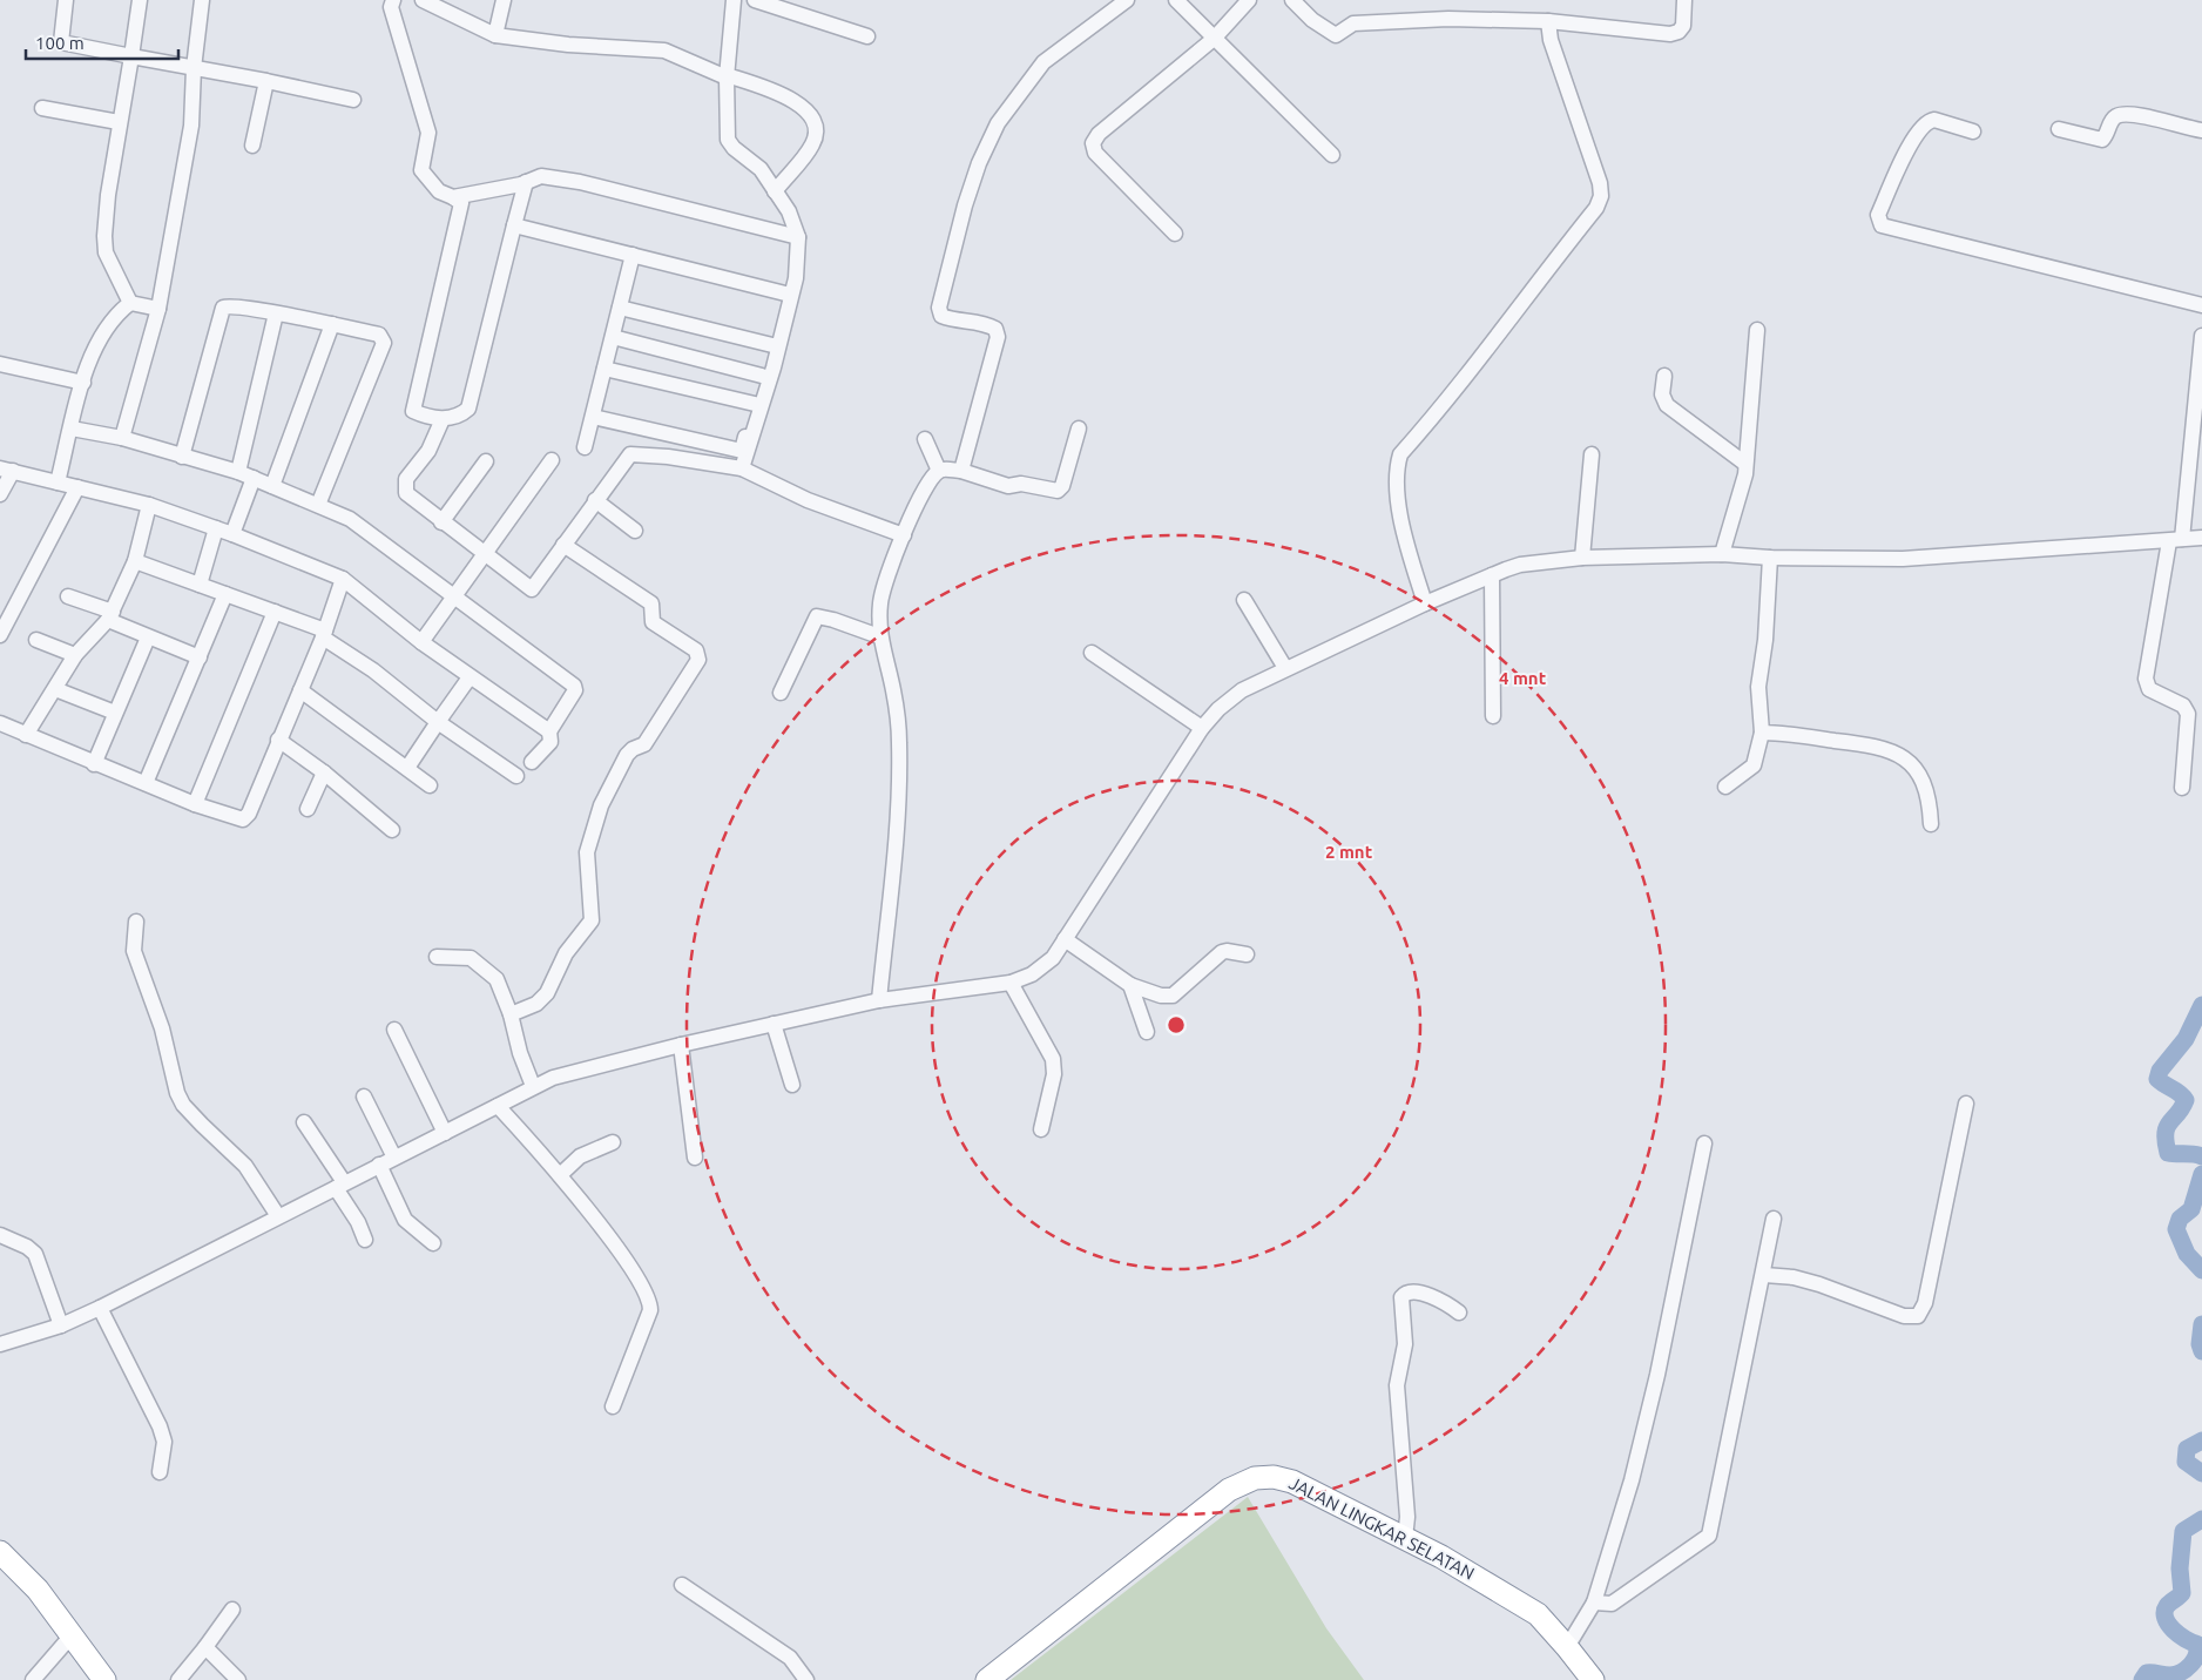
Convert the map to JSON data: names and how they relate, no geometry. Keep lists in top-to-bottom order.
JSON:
{
  "streets": {
    "highway": ["JALAN LINGKAR SELATAN"]
  },
  "scale_bar": "100 m",
  "rings": ["4 mnt", "2 mnt"]
}
